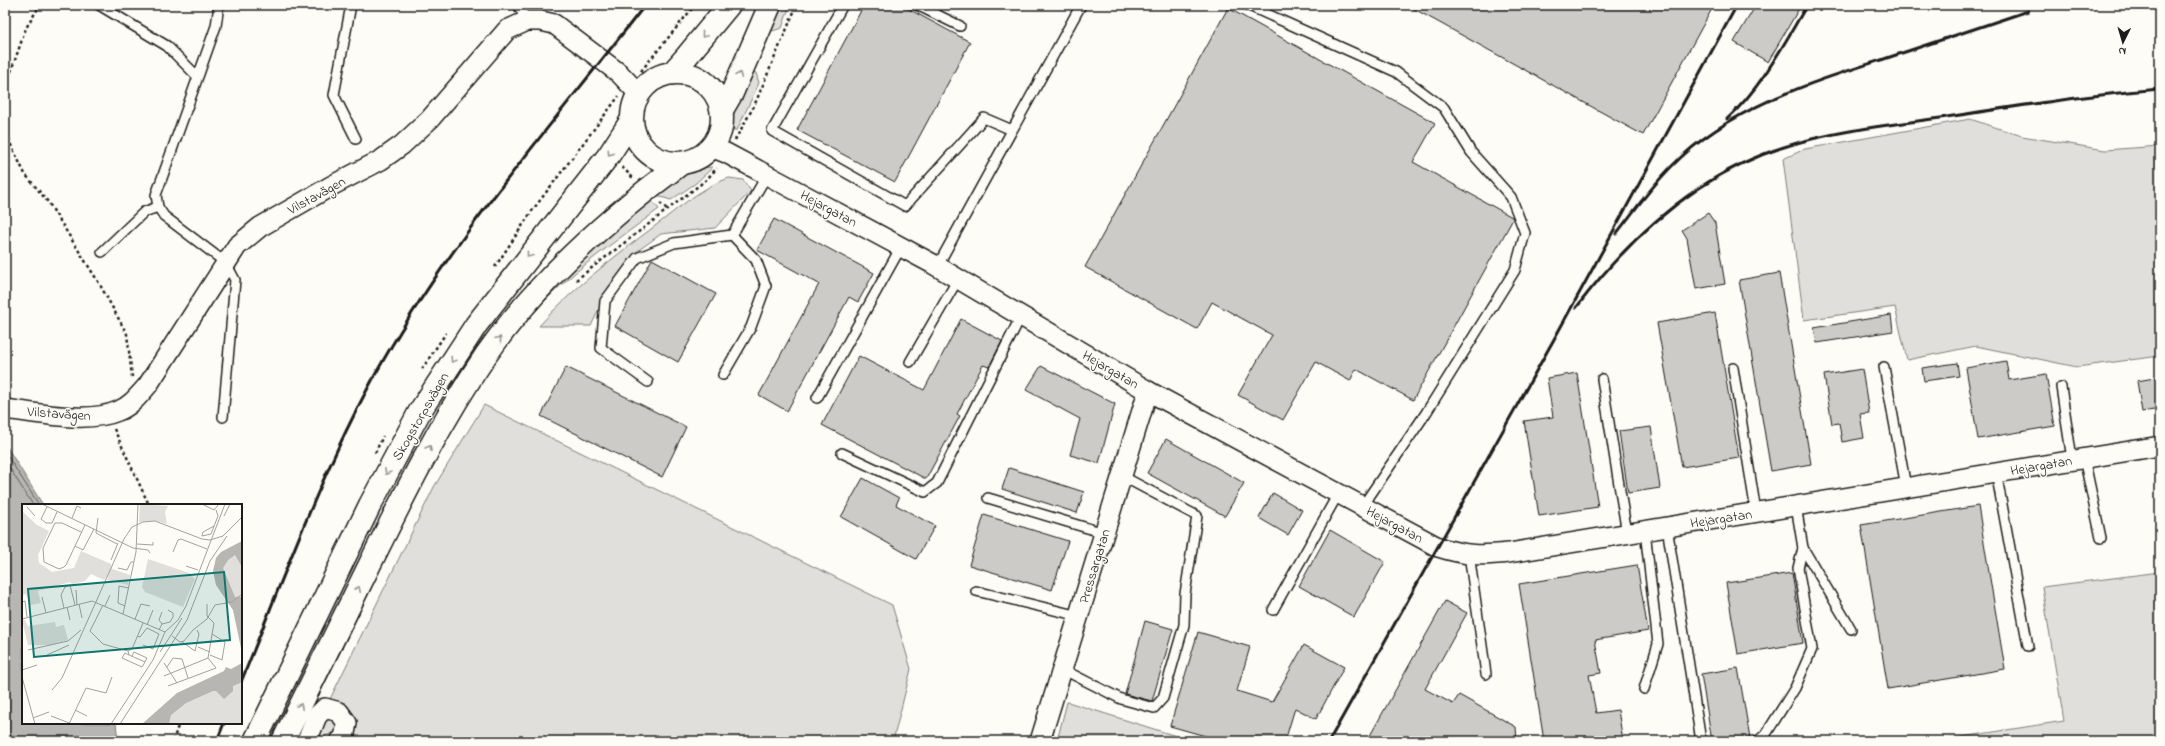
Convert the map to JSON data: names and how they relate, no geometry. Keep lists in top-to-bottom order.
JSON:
{
  "streets": {
    "main road": ["Skogstorpsvägen"],
    "street": ["Vilstavägen", "Hejargatan", "Pressargatan"]
  },
  "crossings": [
    ["Vilstavägen", "Hejargatan"],
    ["Vilstavägen", "Skogstorpsvägen"],
    ["Hejargatan", "Skogstorpsvägen"],
    ["Hejargatan", "Pressargatan"]
  ],
  "north": "bottom"
}
